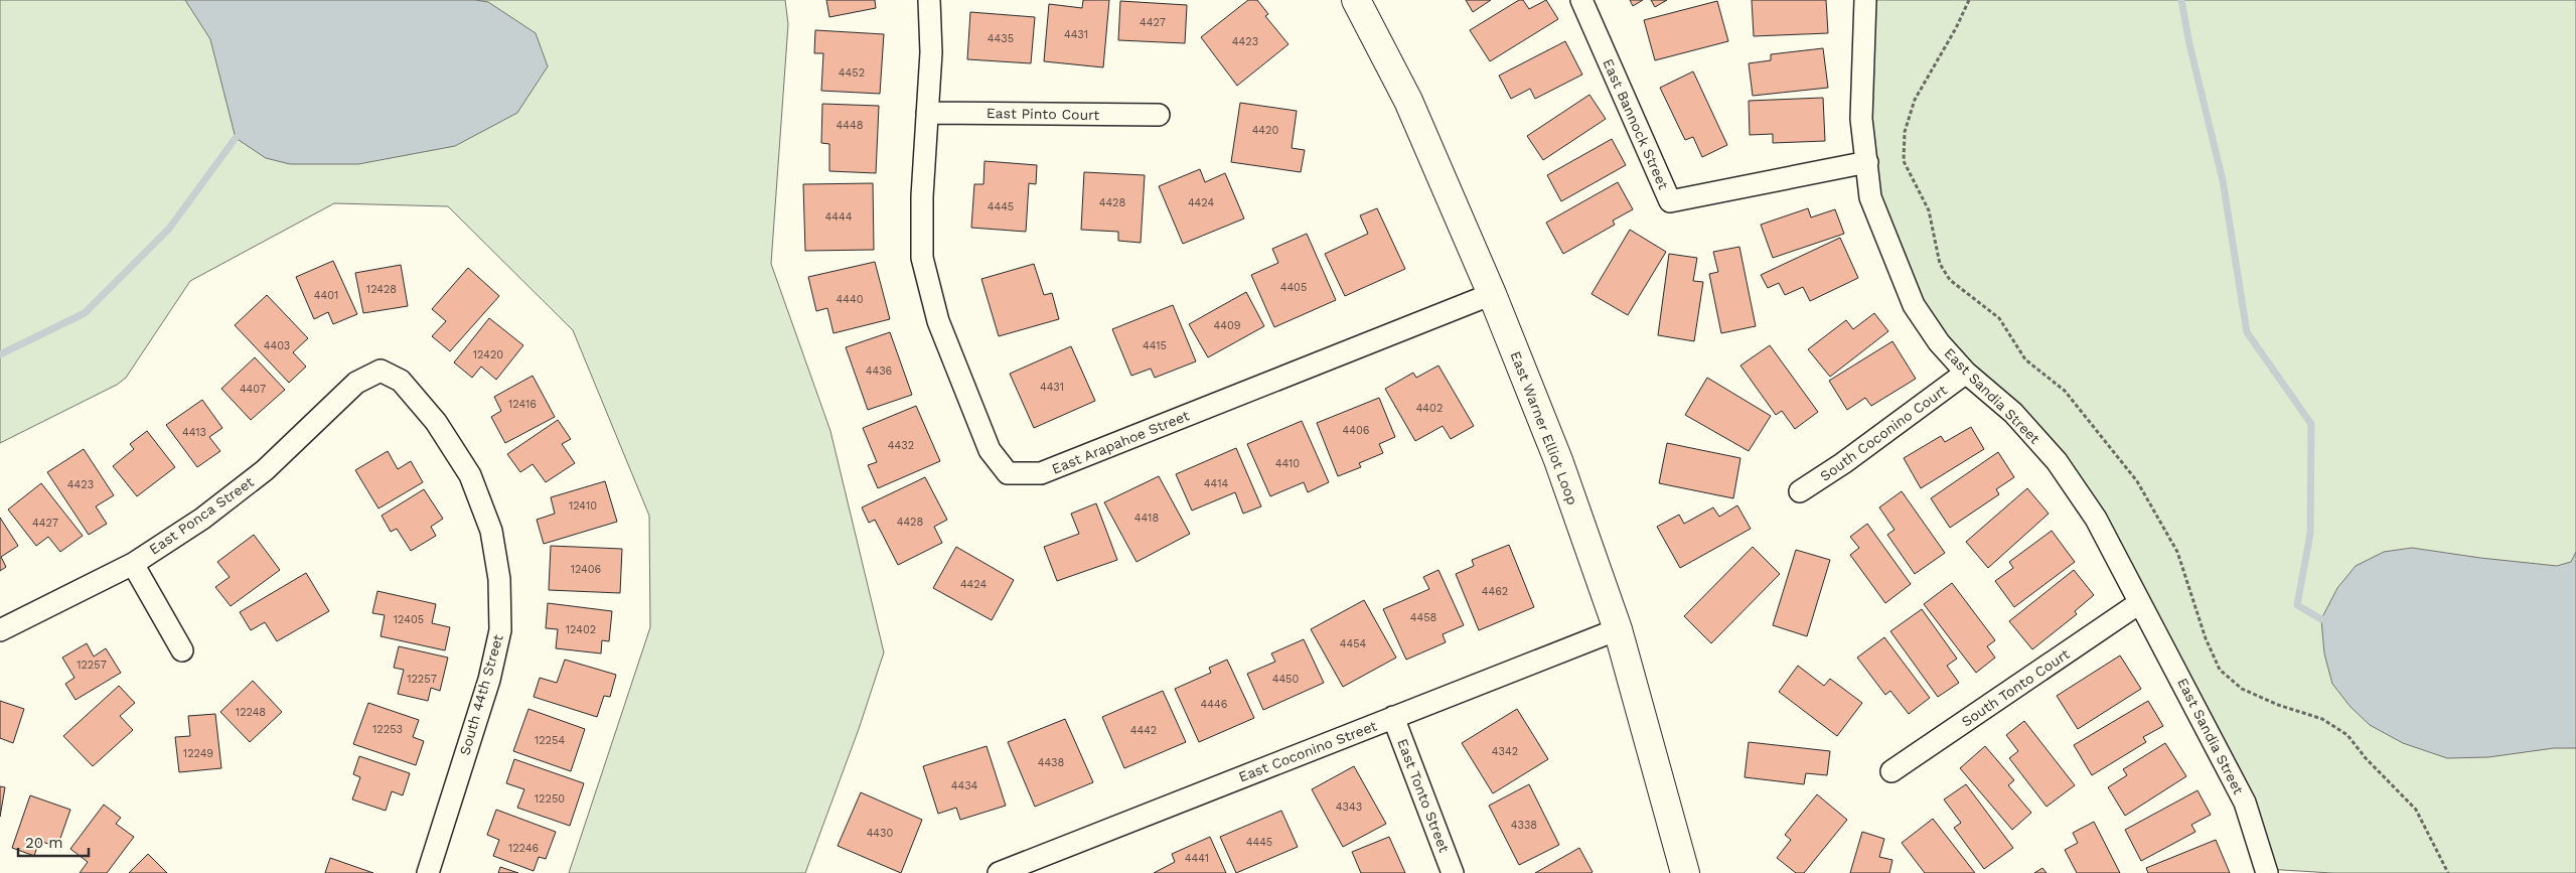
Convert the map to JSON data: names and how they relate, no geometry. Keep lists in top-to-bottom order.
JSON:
{
  "streets": {
    "main road": ["East Warner Elliot Loop"],
    "street": [
      "East Pinto Court",
      "East Bannock Street",
      "East Sandia Street",
      "South Coconino Court",
      "East Arapahoe Street",
      "East Ponca Street",
      "South Tonto Court",
      "South 44th Street",
      "East Coconino Street",
      "East Tonto Street"
    ]
  },
  "crossings": [
    ["East Pinto Court", "East Arapahoe Street"],
    ["East Bannock Street", "East Sandia Street"],
    ["East Sandia Street", "South Coconino Court"],
    ["East Sandia Street", "South Tonto Court"],
    ["East Warner Elliot Loop", "East Arapahoe Street"],
    ["East Warner Elliot Loop", "East Coconino Street"],
    ["East Ponca Street", "South 44th Street"],
    ["East Coconino Street", "East Tonto Street"]
  ],
  "house_numbers": [
    "4427",
    "4431",
    "4435",
    "4423",
    "4452",
    "4448",
    "4420",
    "4428",
    "4424",
    "4445",
    "4444",
    "4405",
    "12428",
    "4401",
    "4440",
    "4409",
    "4403",
    "4415",
    "12420",
    "4436",
    "4431",
    "4407",
    "12416",
    "4402",
    "4406",
    "4413",
    "4432",
    "4410",
    "4414",
    "4423",
    "12410",
    "4418",
    "4428",
    "4427",
    "12406",
    "4424",
    "4462",
    "4458",
    "12405",
    "12402",
    "4454",
    "12257",
    "12257",
    "4450",
    "4446",
    "12248",
    "12253",
    "4442",
    "12254",
    "4342",
    "12249",
    "4438",
    "4434",
    "12250",
    "4343",
    "4338",
    "4430",
    "4445",
    "12246",
    "4441"
  ],
  "scale_bar": "20 m"
}
